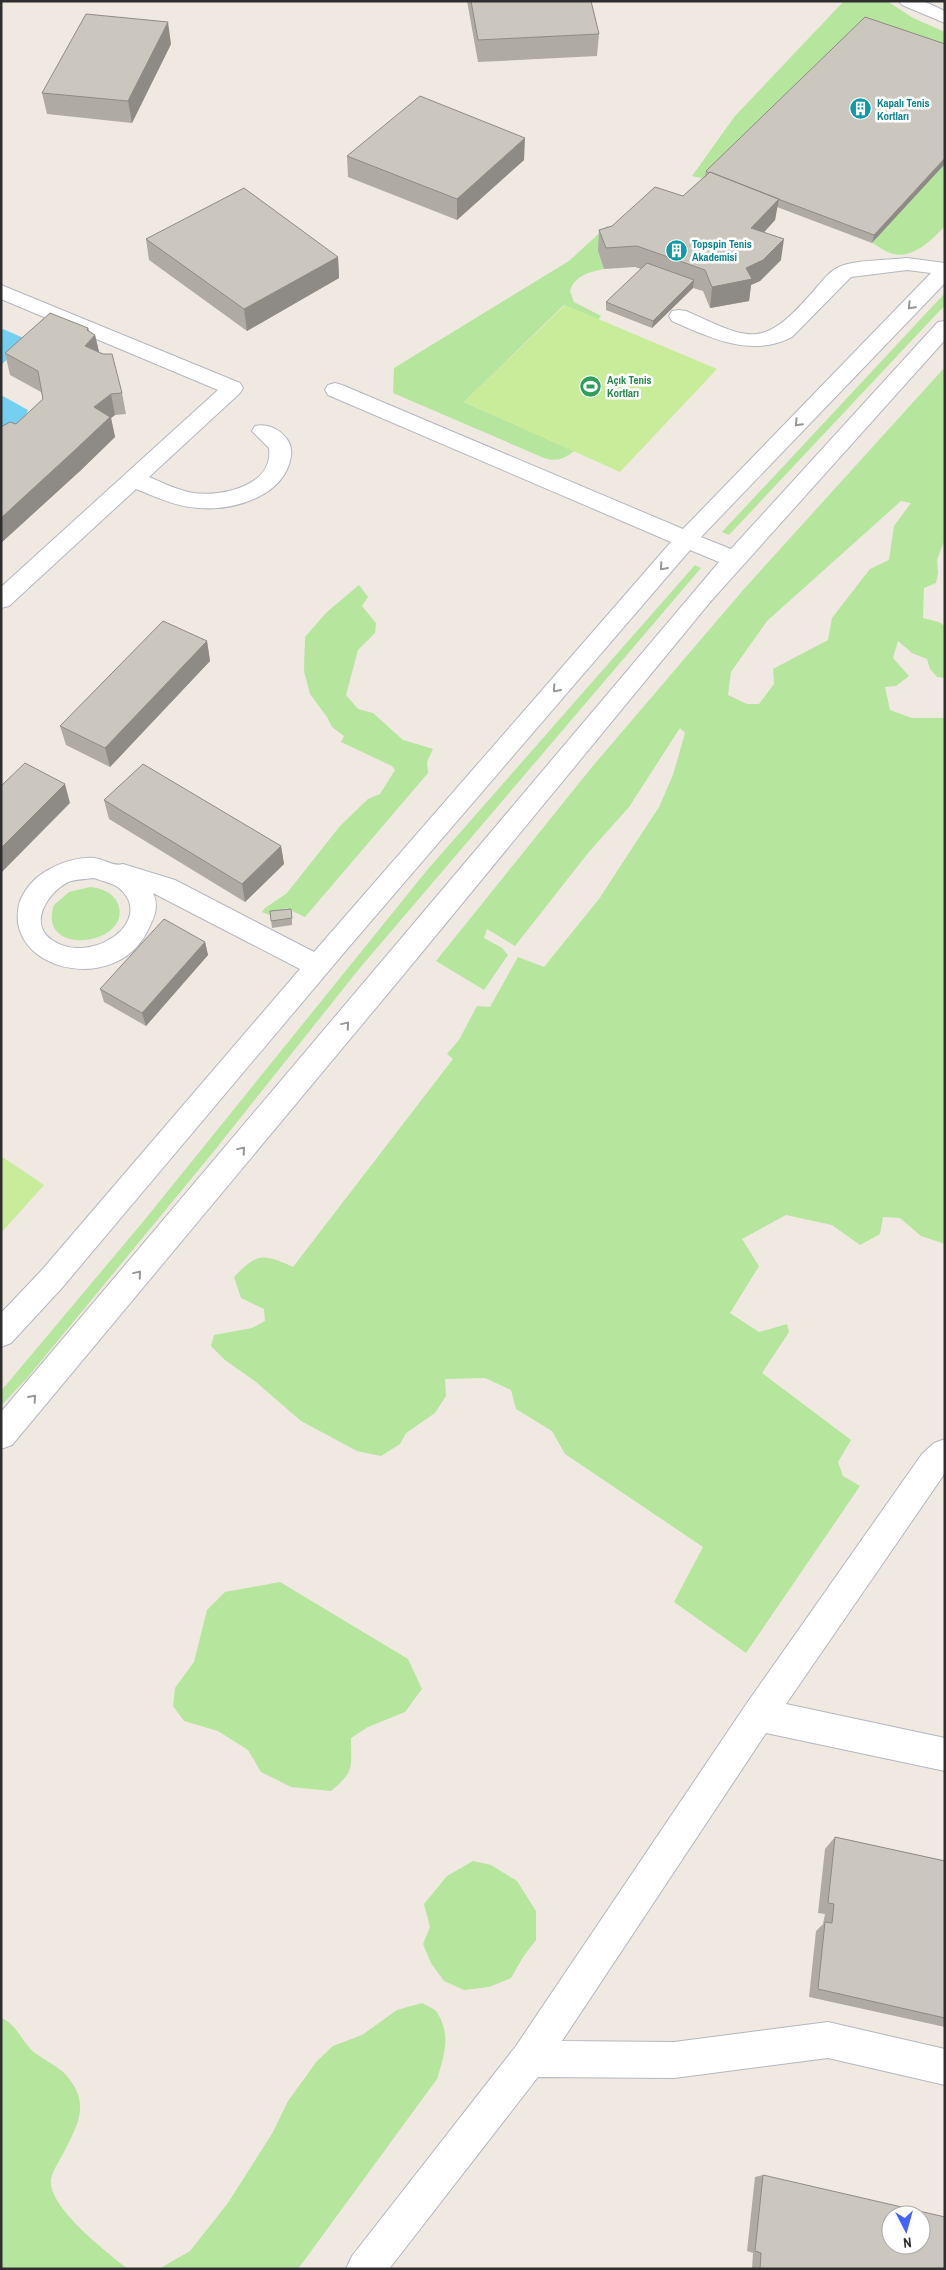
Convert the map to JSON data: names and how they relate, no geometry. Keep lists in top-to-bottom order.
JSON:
{
  "places": {
    "building": ["Kapalı Tenis Kortları", "Topspin Tenis Akademisi"],
    "sports": ["Açık Tenis Kortları"]
  },
  "north": "bottom"
}
